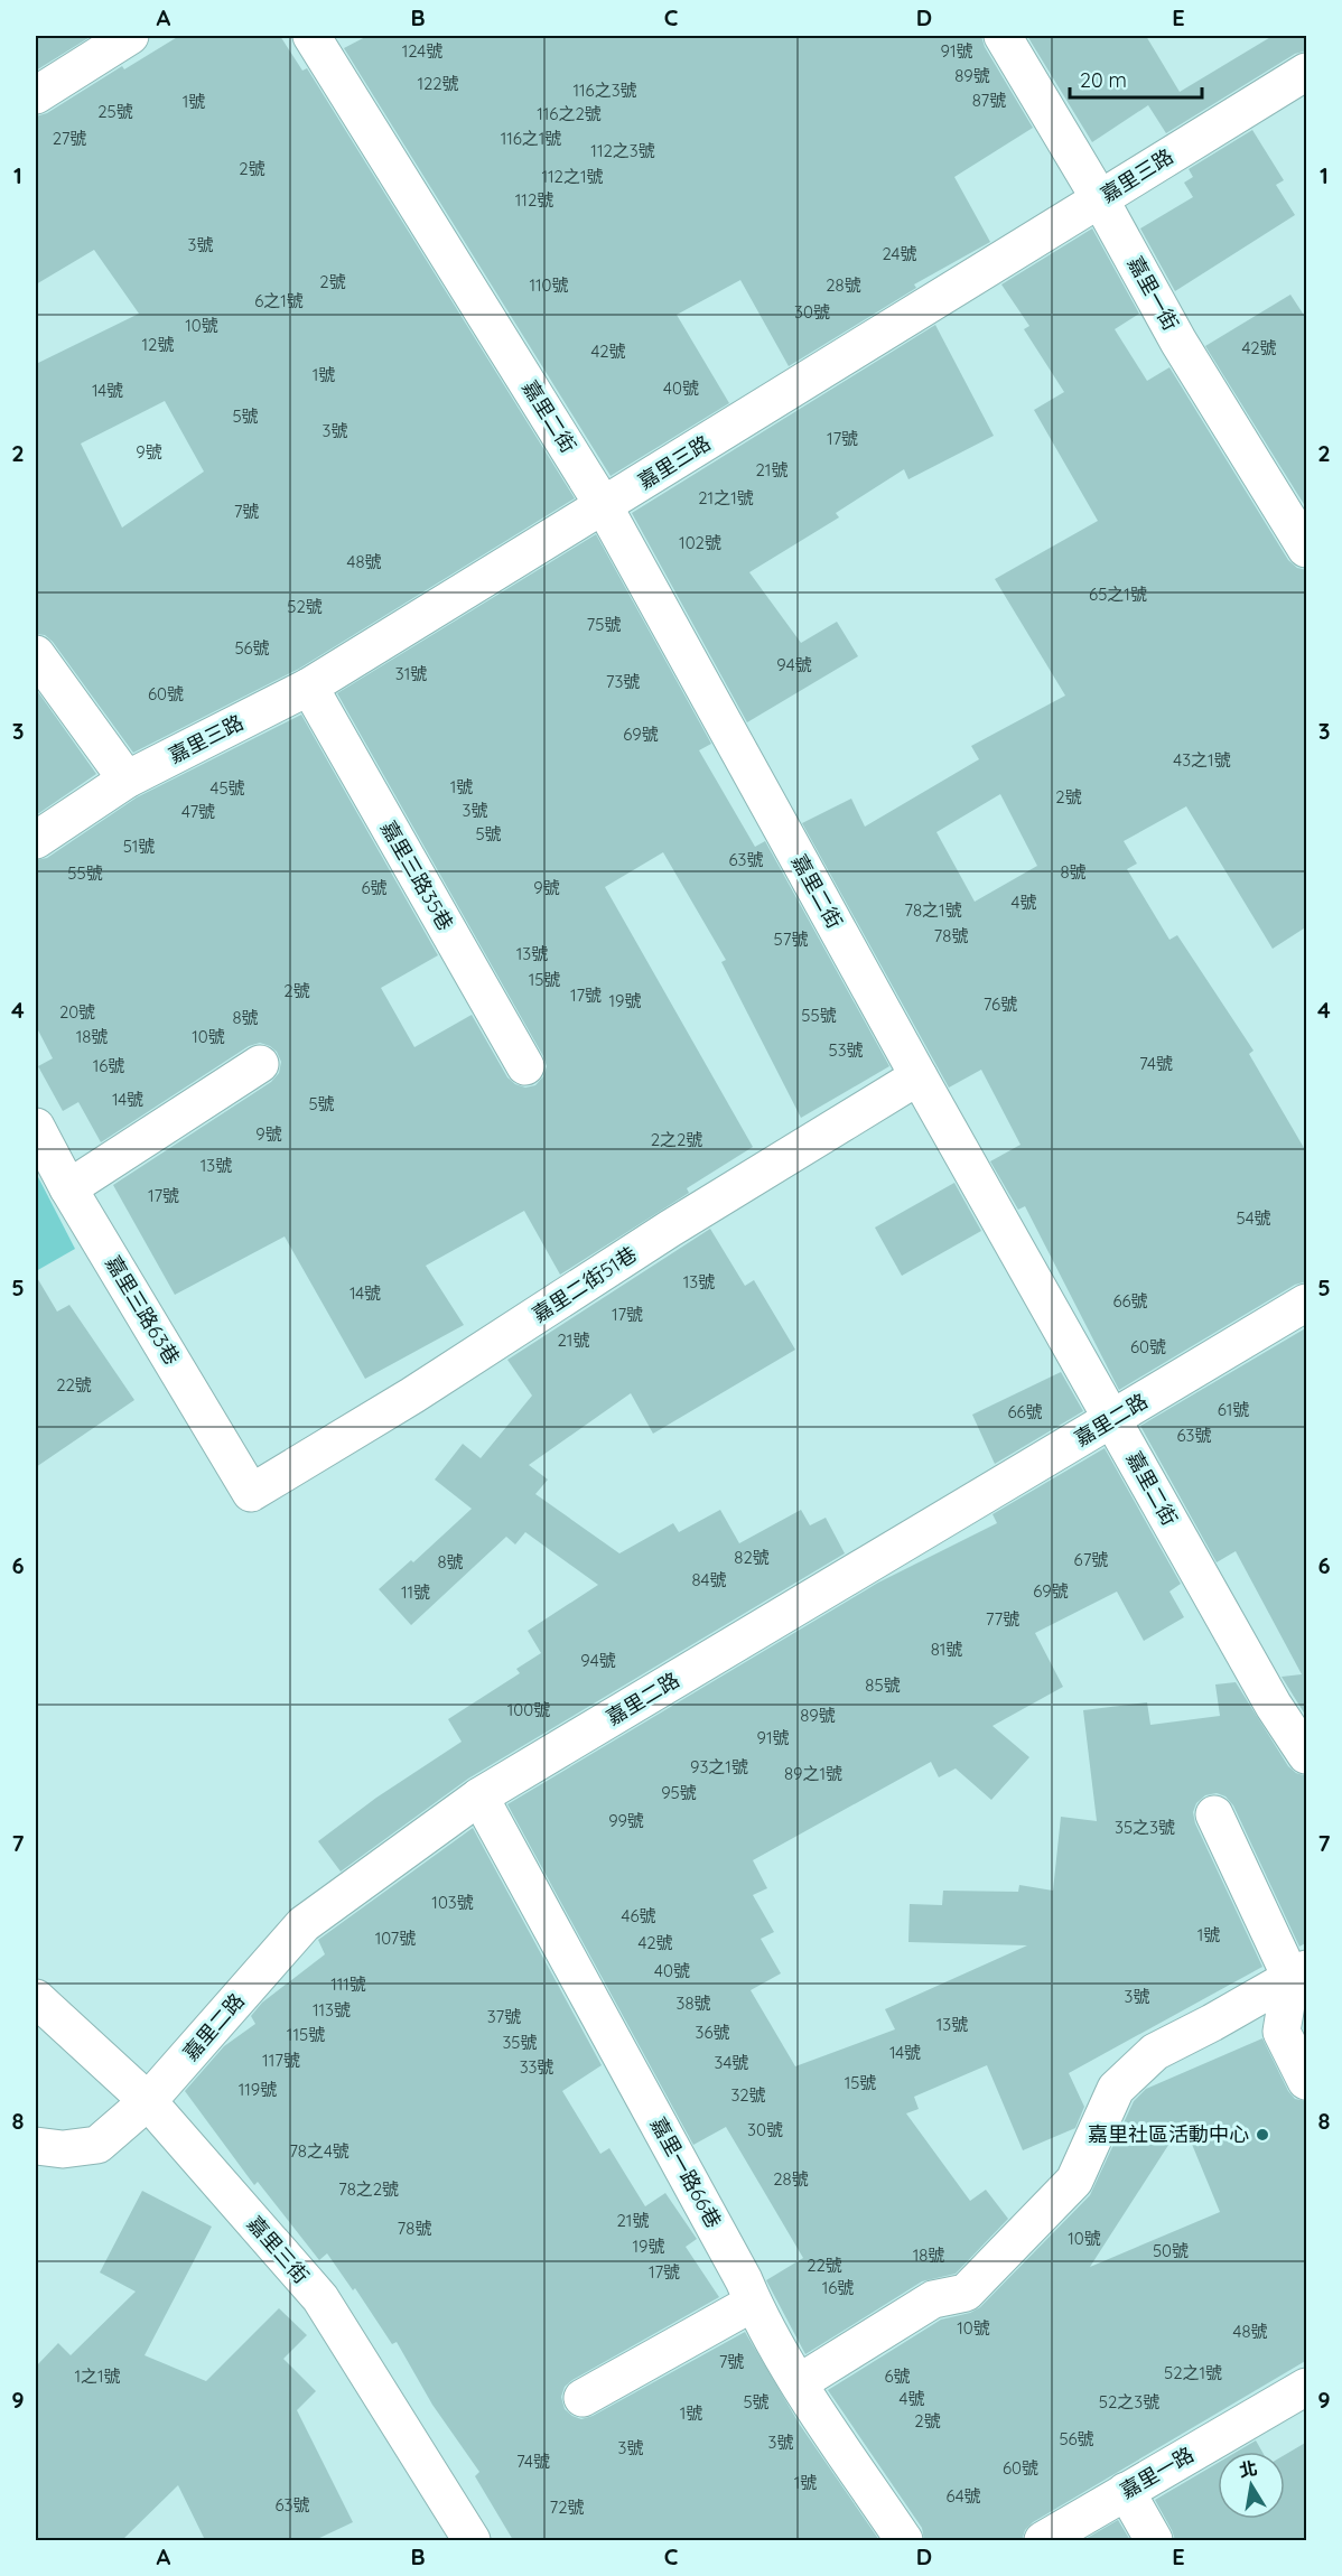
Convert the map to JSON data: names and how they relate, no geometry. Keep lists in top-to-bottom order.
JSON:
{
  "streets": {
    "street": [
      "嘉里三路",
      "嘉里一街",
      "嘉里二街",
      "嘉里三路35巷",
      "嘉里二街51巷",
      "嘉里三路63巷",
      "嘉里二路",
      "嘉里一路66巷",
      "嘉里三街",
      "嘉里一路"
    ]
  },
  "crossings": [
    ["嘉里三路", "嘉里一街"],
    ["嘉里三路", "嘉里二街"],
    ["嘉里三路", "嘉里三路35巷"],
    ["嘉里二街", "嘉里二街51巷"],
    ["嘉里二街", "嘉里二路"],
    ["嘉里二街51巷", "嘉里三路63巷"],
    ["嘉里二路", "嘉里一路66巷"],
    ["嘉里二路", "嘉里三街"]
  ],
  "places": ["嘉里社區活動中心"],
  "house_numbers": [
    "124號",
    "91號",
    "89號",
    "122號",
    "116之3號",
    "87號",
    "1號",
    "25號",
    "116之2號",
    "27號",
    "116之1號",
    "112之3號",
    "2號",
    "112之1號",
    "112號",
    "3號",
    "24號",
    "2號",
    "110號",
    "28號",
    "6之1號",
    "30號",
    "10號",
    "12號",
    "42號",
    "42號",
    "1號",
    "40號",
    "14號",
    "5號",
    "3號",
    "17號",
    "9號",
    "21號",
    "21之1號",
    "7號",
    "102號",
    "48號",
    "65之1號",
    "52號",
    "75號",
    "56號",
    "94號",
    "31號",
    "73號",
    "60號",
    "69號",
    "43之1號",
    "1號",
    "45號",
    "2號",
    "3號",
    "47號",
    "5號",
    "51號",
    "63號",
    "8號",
    "55號",
    "6號",
    "9號",
    "4號",
    "78之1號",
    "78號",
    "57號",
    "13號",
    "15號",
    "2號",
    "17號",
    "19號",
    "76號",
    "20號",
    "55號",
    "8號",
    "18號",
    "10號",
    "53號",
    "74號",
    "16號",
    "14號",
    "5號",
    "9號",
    "2之2號",
    "13號",
    "17號",
    "54號",
    "13號",
    "14號",
    "66號",
    "17號",
    "21號",
    "60號",
    "22號",
    "61號",
    "66號",
    "63號",
    "82號",
    "67號",
    "8號",
    "84號",
    "69號",
    "11號",
    "77號",
    "81號",
    "94號",
    "85號",
    "100號",
    "89號",
    "91號",
    "93之1號",
    "89之1號",
    "95號",
    "99號",
    "35之3號",
    "103號",
    "46號",
    "1號",
    "107號",
    "42號",
    "40號",
    "111號",
    "3號",
    "38號",
    "113號",
    "37號",
    "13號",
    "36號",
    "115號",
    "35號",
    "14號",
    "117號",
    "34號",
    "33號",
    "15號",
    "119號",
    "32號",
    "30號",
    "78之4號",
    "28號",
    "78之2號",
    "21號",
    "78號",
    "10號",
    "19號",
    "50號",
    "18號",
    "22號",
    "17號",
    "16號",
    "10號",
    "48號",
    "7號",
    "52之1號",
    "1之1號",
    "6號",
    "4號",
    "5號",
    "52之3號",
    "1號",
    "2號",
    "56號",
    "3號",
    "3號",
    "74號",
    "60號",
    "1號",
    "64號",
    "63號",
    "72號"
  ],
  "scale_bar": "20 m",
  "north": "top",
  "grid": {
    "columns": [
      "A",
      "B",
      "C",
      "D",
      "E"
    ],
    "rows": [
      "1",
      "2",
      "3",
      "4",
      "5",
      "6",
      "7",
      "8",
      "9"
    ]
  }
}
